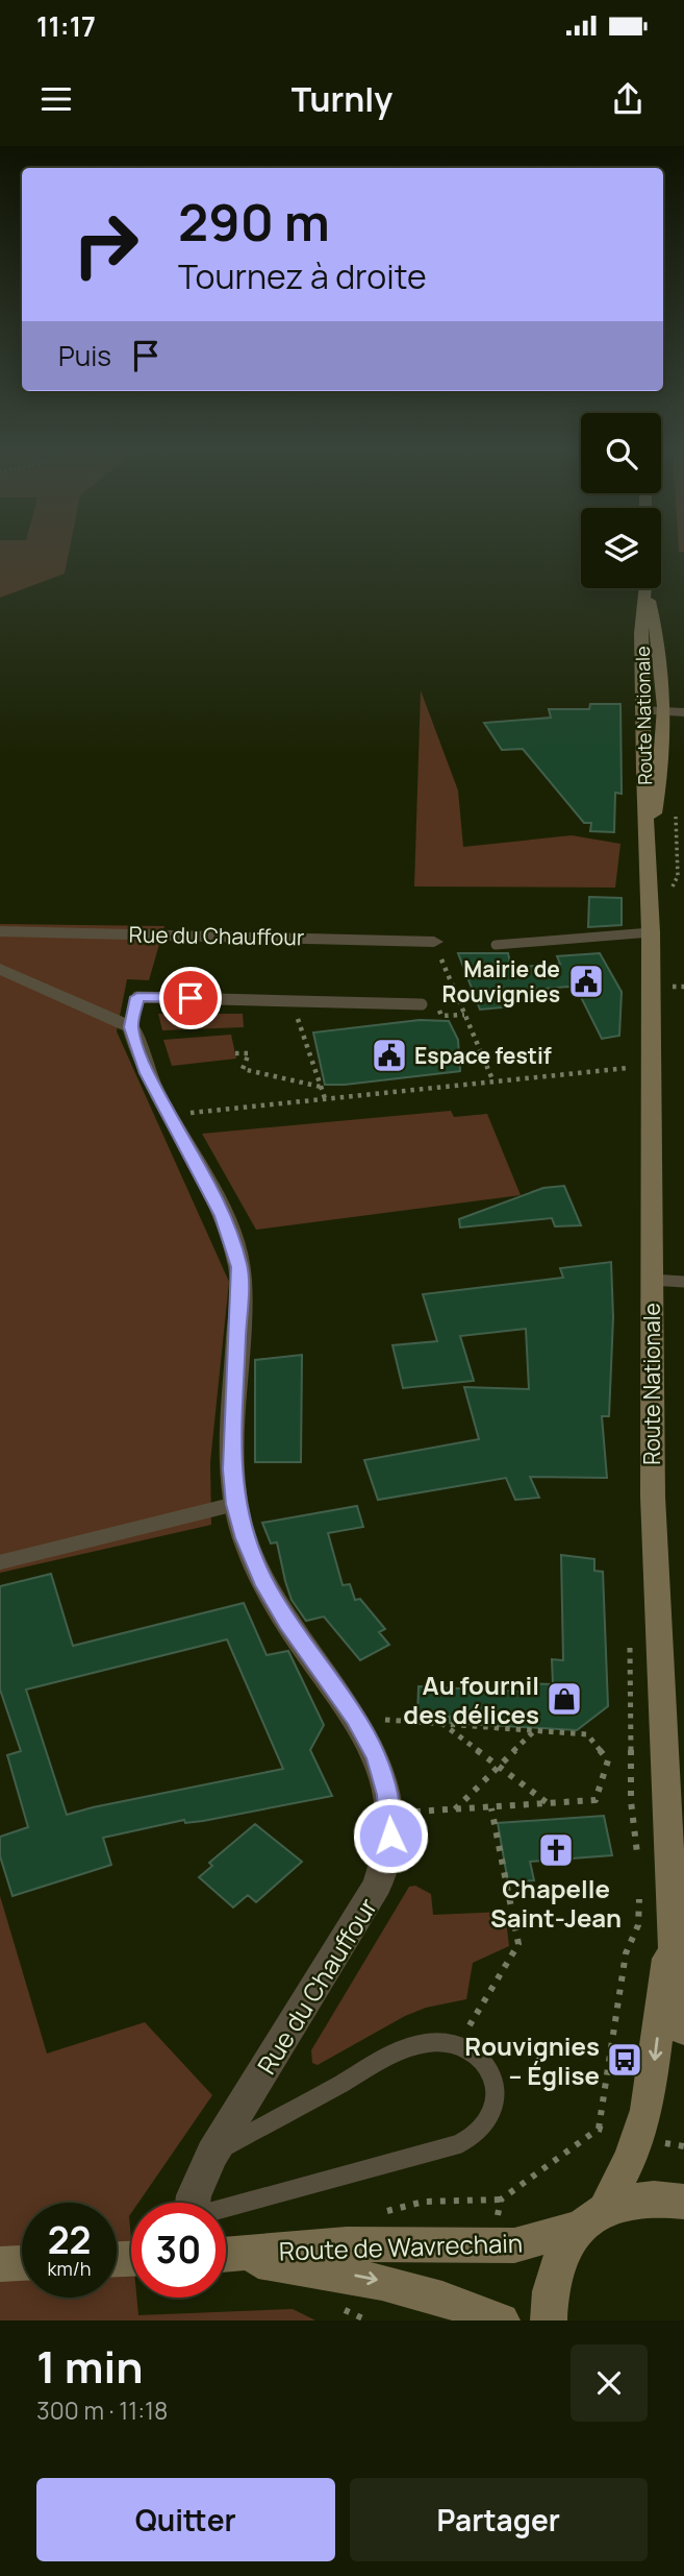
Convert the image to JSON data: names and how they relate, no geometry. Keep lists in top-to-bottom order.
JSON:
{
  "streets": {
    "main road": ["Route Nationale", "Route de Wavrechain"],
    "street": ["Rue du Chauffour"]
  },
  "crossings": [
    ["Route Nationale", "Route de Wavrechain"]
  ],
  "places": {
    "public building": ["Mairie de Rouvignies", "Espace festif"],
    "shop": ["Au fournil des délices"],
    "church": ["Chapelle Saint-Jean"],
    "bus stop": ["Rouvignies – Église"]
  },
  "page": {
    "status": "11:17",
    "header": "Turnly",
    "turn": ["290 m", "Tournez à droite"],
    "then": "Puis",
    "speed": "22 km/h",
    "limit": "30",
    "heading": ["1 min", "300 m · 11:18"],
    "buttons": ["Quitter", "Partager"]
  }
}
